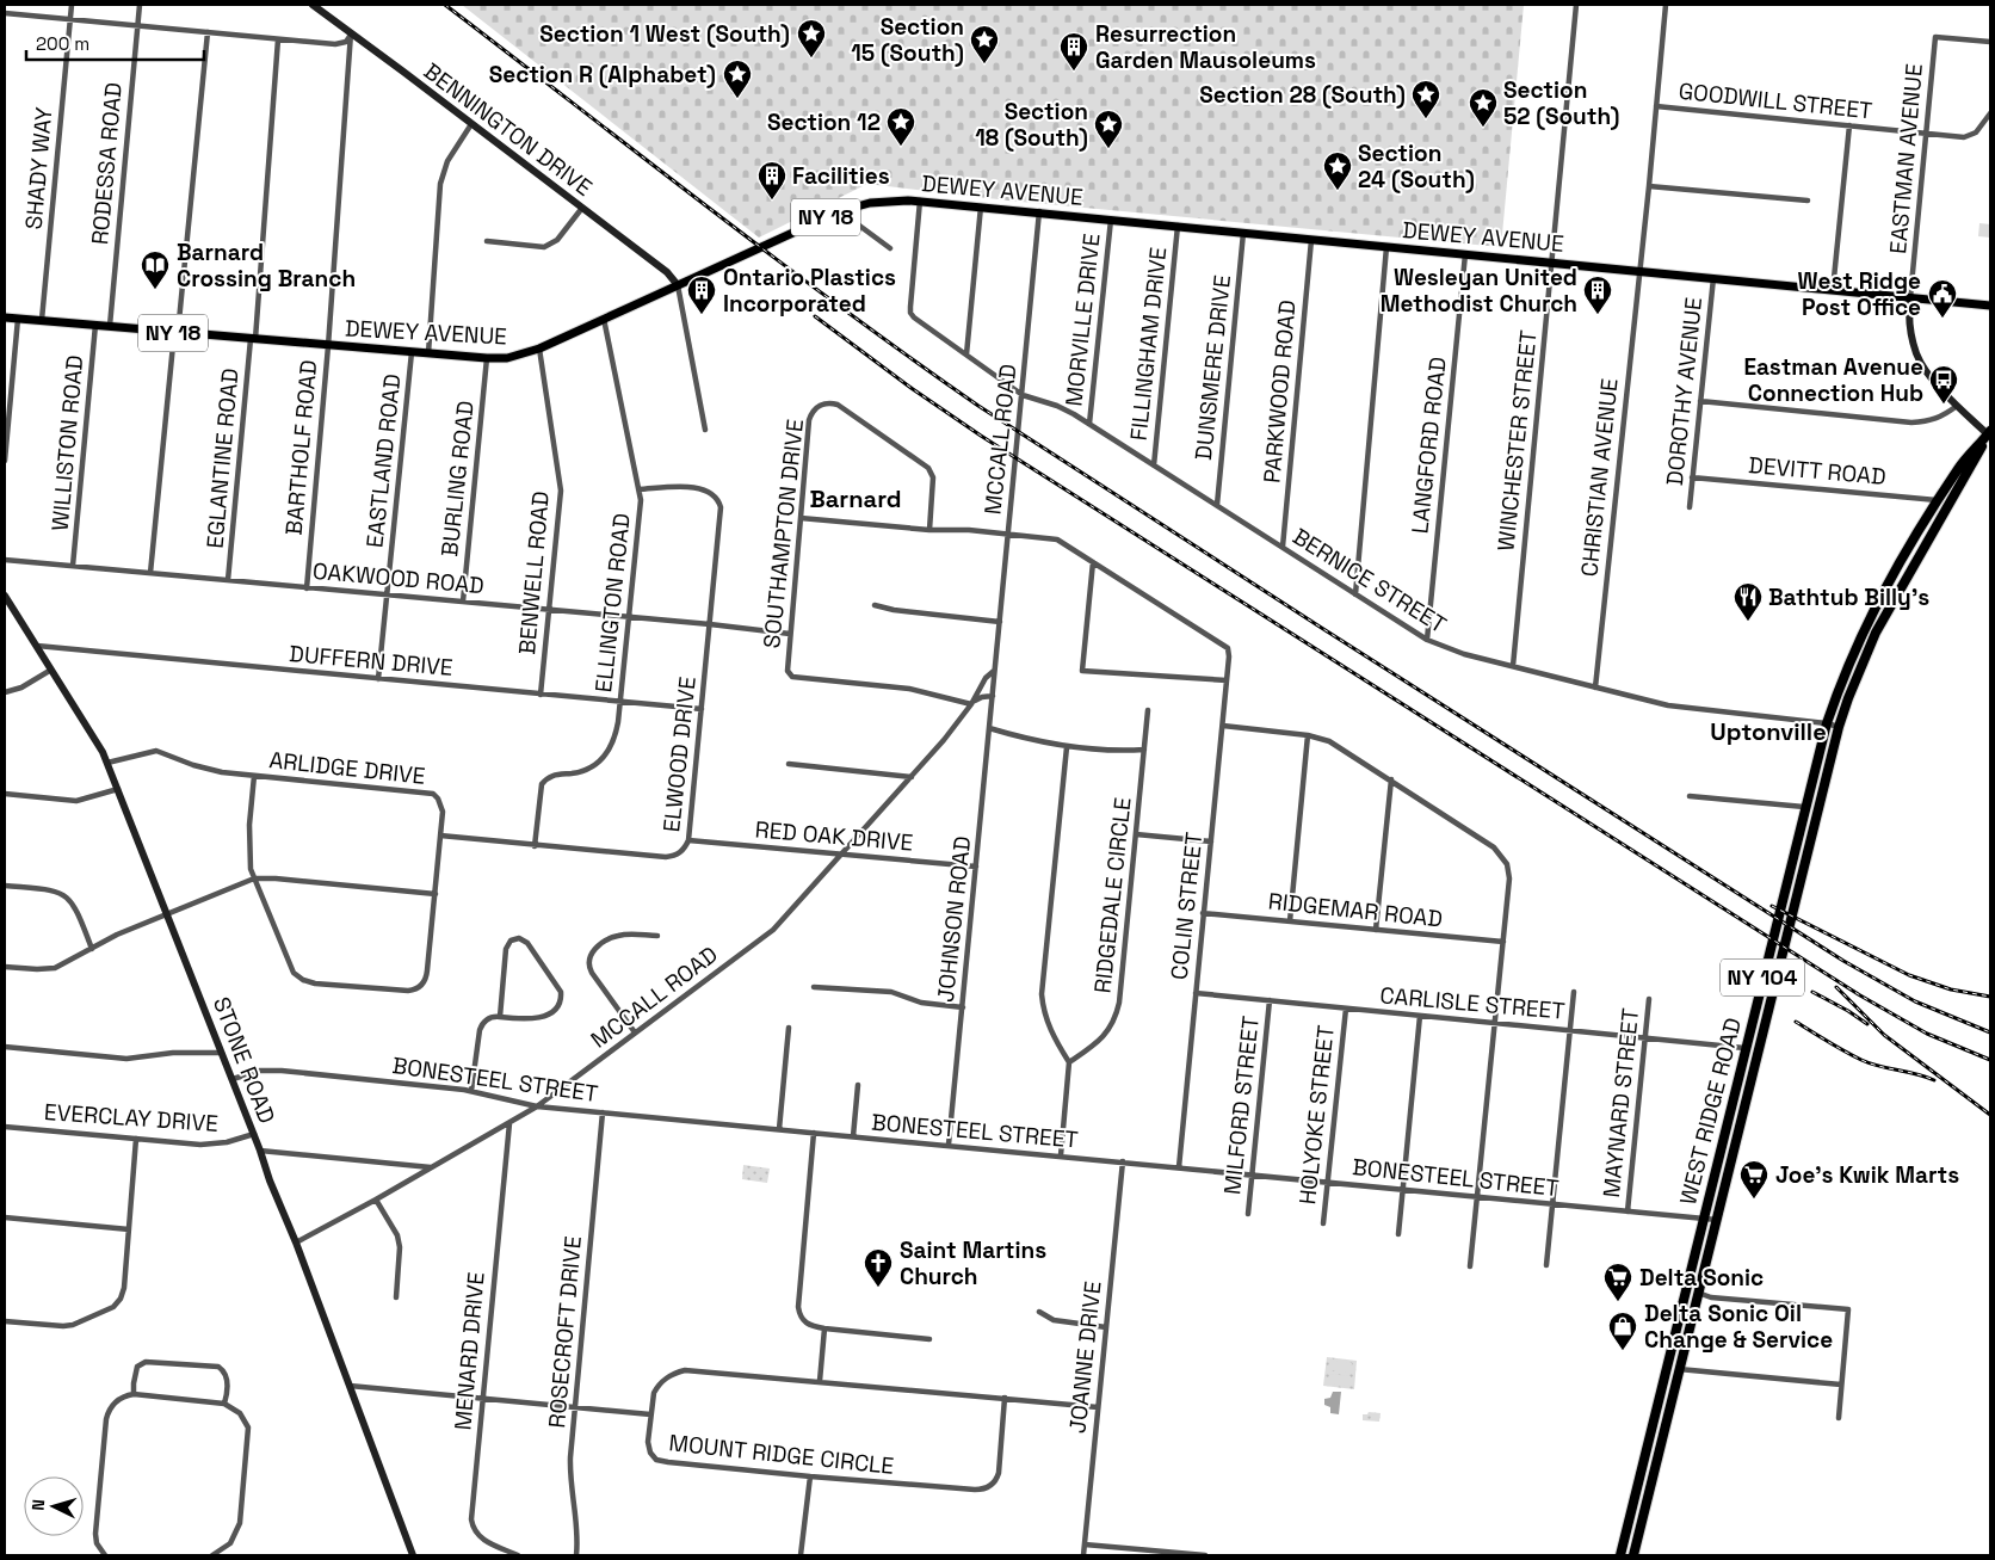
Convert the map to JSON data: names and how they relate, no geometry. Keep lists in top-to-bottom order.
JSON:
{
  "streets": {
    "highway": ["NY 104", "WEST RIDGE ROAD"],
    "main road": ["DEWEY AVENUE", "NY 18"],
    "street": [
      "GOODWILL STREET",
      "BENNINGTON DRIVE",
      "EASTMAN AVENUE",
      "RODESSA ROAD",
      "SHADY WAY",
      "MORVILLE DRIVE",
      "FILLINGHAM DRIVE",
      "DUNSMERE DRIVE",
      "PARKWOOD ROAD",
      "DOROTHY AVENUE",
      "MCCALL ROAD",
      "WINCHESTER STREET",
      "WILLISTON ROAD",
      "LANGFORD ROAD",
      "BARTHOLF ROAD",
      "EGLANTINE ROAD",
      "EASTLAND ROAD",
      "DEVITT ROAD",
      "CHRISTIAN AVENUE",
      "BURLING ROAD",
      "SOUTHAMPTON DRIVE",
      "BENWELL ROAD",
      "OAKWOOD ROAD",
      "BERNICE STREET",
      "ELLINGTON ROAD",
      "DUFFERN DRIVE",
      "ELWOOD DRIVE",
      "ARLIDGE DRIVE",
      "RED OAK DRIVE",
      "RIDGEDALE CIRCLE",
      "COLIN STREET",
      "RIDGEMAR ROAD",
      "JOHNSON ROAD",
      "CARLISLE STREET",
      "STONE ROAD",
      "BONESTEEL STREET",
      "MAYNARD STREET",
      "MILFORD STREET",
      "HOLYOKE STREET",
      "EVERCLAY DRIVE",
      "ROSECROFT DRIVE",
      "MENARD DRIVE",
      "JOANNE DRIVE",
      "MOUNT RIDGE CIRCLE"
    ]
  },
  "crossings": [
    ["GOODWILL STREET", "EASTMAN AVENUE"],
    ["GOODWILL STREET", "CHRISTIAN AVENUE"],
    ["BENNINGTON DRIVE", "DEWEY AVENUE"],
    ["BENNINGTON DRIVE", "BARTHOLF ROAD"],
    ["EASTMAN AVENUE", "DEWEY AVENUE"],
    ["EASTMAN AVENUE", "WEST RIDGE ROAD"],
    ["RODESSA ROAD", "DEWEY AVENUE"],
    ["SHADY WAY", "DEWEY AVENUE"],
    ["DEWEY AVENUE", "MORVILLE DRIVE"],
    ["DEWEY AVENUE", "FILLINGHAM DRIVE"],
    ["DEWEY AVENUE", "DUNSMERE DRIVE"],
    ["DEWEY AVENUE", "PARKWOOD ROAD"],
    ["DEWEY AVENUE", "DOROTHY AVENUE"],
    ["DEWEY AVENUE", "MCCALL ROAD"],
    ["DEWEY AVENUE", "WINCHESTER STREET"],
    ["DEWEY AVENUE", "WILLISTON ROAD"],
    ["DEWEY AVENUE", "LANGFORD ROAD"],
    ["DEWEY AVENUE", "BARTHOLF ROAD"],
    ["DEWEY AVENUE", "EGLANTINE ROAD"],
    ["DEWEY AVENUE", "EASTLAND ROAD"],
    ["DEWEY AVENUE", "CHRISTIAN AVENUE"],
    ["DEWEY AVENUE", "BURLING ROAD"],
    ["DEWEY AVENUE", "BENWELL ROAD"],
    ["DEWEY AVENUE", "BERNICE STREET"],
    ["DEWEY AVENUE", "ELLINGTON ROAD"],
    ["MORVILLE DRIVE", "BERNICE STREET"],
    ["FILLINGHAM DRIVE", "BERNICE STREET"],
    ["DUNSMERE DRIVE", "BERNICE STREET"],
    ["PARKWOOD ROAD", "BERNICE STREET"],
    ["DOROTHY AVENUE", "DEVITT ROAD"],
    ["MCCALL ROAD", "SOUTHAMPTON DRIVE"],
    ["MCCALL ROAD", "BERNICE STREET"],
    ["MCCALL ROAD", "RED OAK DRIVE"],
    ["MCCALL ROAD", "JOHNSON ROAD"],
    ["MCCALL ROAD", "STONE ROAD"],
    ["MCCALL ROAD", "BONESTEEL STREET"],
    ["MCCALL ROAD", "MENARD DRIVE"],
    ["WINCHESTER STREET", "BERNICE STREET"],
    ["WILLISTON ROAD", "OAKWOOD ROAD"],
    ["LANGFORD ROAD", "BERNICE STREET"],
    ["BARTHOLF ROAD", "OAKWOOD ROAD"],
    ["EGLANTINE ROAD", "OAKWOOD ROAD"],
    ["EASTLAND ROAD", "OAKWOOD ROAD"],
    ["EASTLAND ROAD", "DUFFERN DRIVE"],
    ["DEVITT ROAD", "WEST RIDGE ROAD"],
    ["CHRISTIAN AVENUE", "BERNICE STREET"],
    ["BURLING ROAD", "OAKWOOD ROAD"],
    ["SOUTHAMPTON DRIVE", "OAKWOOD ROAD"],
    ["BENWELL ROAD", "OAKWOOD ROAD"],
    ["BENWELL ROAD", "DUFFERN DRIVE"],
    ["OAKWOOD ROAD", "ELLINGTON ROAD"],
    ["OAKWOOD ROAD", "ELWOOD DRIVE"],
    ["BERNICE STREET", "WEST RIDGE ROAD"],
    ["ELLINGTON ROAD", "DUFFERN DRIVE"],
    ["ELLINGTON ROAD", "ELWOOD DRIVE"],
    ["DUFFERN DRIVE", "ELWOOD DRIVE"],
    ["DUFFERN DRIVE", "STONE ROAD"],
    ["ELWOOD DRIVE", "ARLIDGE DRIVE"],
    ["ELWOOD DRIVE", "RED OAK DRIVE"],
    ["ARLIDGE DRIVE", "STONE ROAD"],
    ["RED OAK DRIVE", "JOHNSON ROAD"],
    ["COLIN STREET", "RIDGEMAR ROAD"],
    ["COLIN STREET", "CARLISLE STREET"],
    ["COLIN STREET", "BONESTEEL STREET"],
    ["JOHNSON ROAD", "BONESTEEL STREET"],
    ["CARLISLE STREET", "MAYNARD STREET"],
    ["CARLISLE STREET", "MILFORD STREET"],
    ["CARLISLE STREET", "WEST RIDGE ROAD"],
    ["CARLISLE STREET", "HOLYOKE STREET"],
    ["STONE ROAD", "BONESTEEL STREET"],
    ["STONE ROAD", "EVERCLAY DRIVE"],
    ["BONESTEEL STREET", "MAYNARD STREET"],
    ["BONESTEEL STREET", "MILFORD STREET"],
    ["BONESTEEL STREET", "WEST RIDGE ROAD"],
    ["BONESTEEL STREET", "HOLYOKE STREET"],
    ["BONESTEEL STREET", "ROSECROFT DRIVE"],
    ["BONESTEEL STREET", "JOANNE DRIVE"],
    ["JOANNE DRIVE", "MOUNT RIDGE CIRCLE"]
  ],
  "districts": ["Barnard", "Uptonville"],
  "places": {
    "place": [
      "Section 1 West (South)",
      "Section 15 (South)",
      "Section R (Alphabet)",
      "Section 28 (South)",
      "Section 52 (South)",
      "Section 12",
      "Section 18 (South)",
      "Section 24 (South)"
    ],
    "building": [
      "Resurrection Garden Mausoleums",
      "Facilities",
      "Ontario Plastics Incorporated",
      "Wesleyan United Methodist Church"
    ],
    "library": ["Barnard Crossing Branch"],
    "public building": ["West Ridge Post Office"],
    "bus stop": ["Eastman Avenue Connection Hub"],
    "restaurant": ["Bathtub Billy's"],
    "supermarket": ["Joe's Kwik Marts", "Delta Sonic"],
    "church": ["Saint Martins Church"],
    "shop": ["Delta Sonic Oil Change & Service"]
  },
  "scale_bar": "200 m",
  "north": "left"
}
